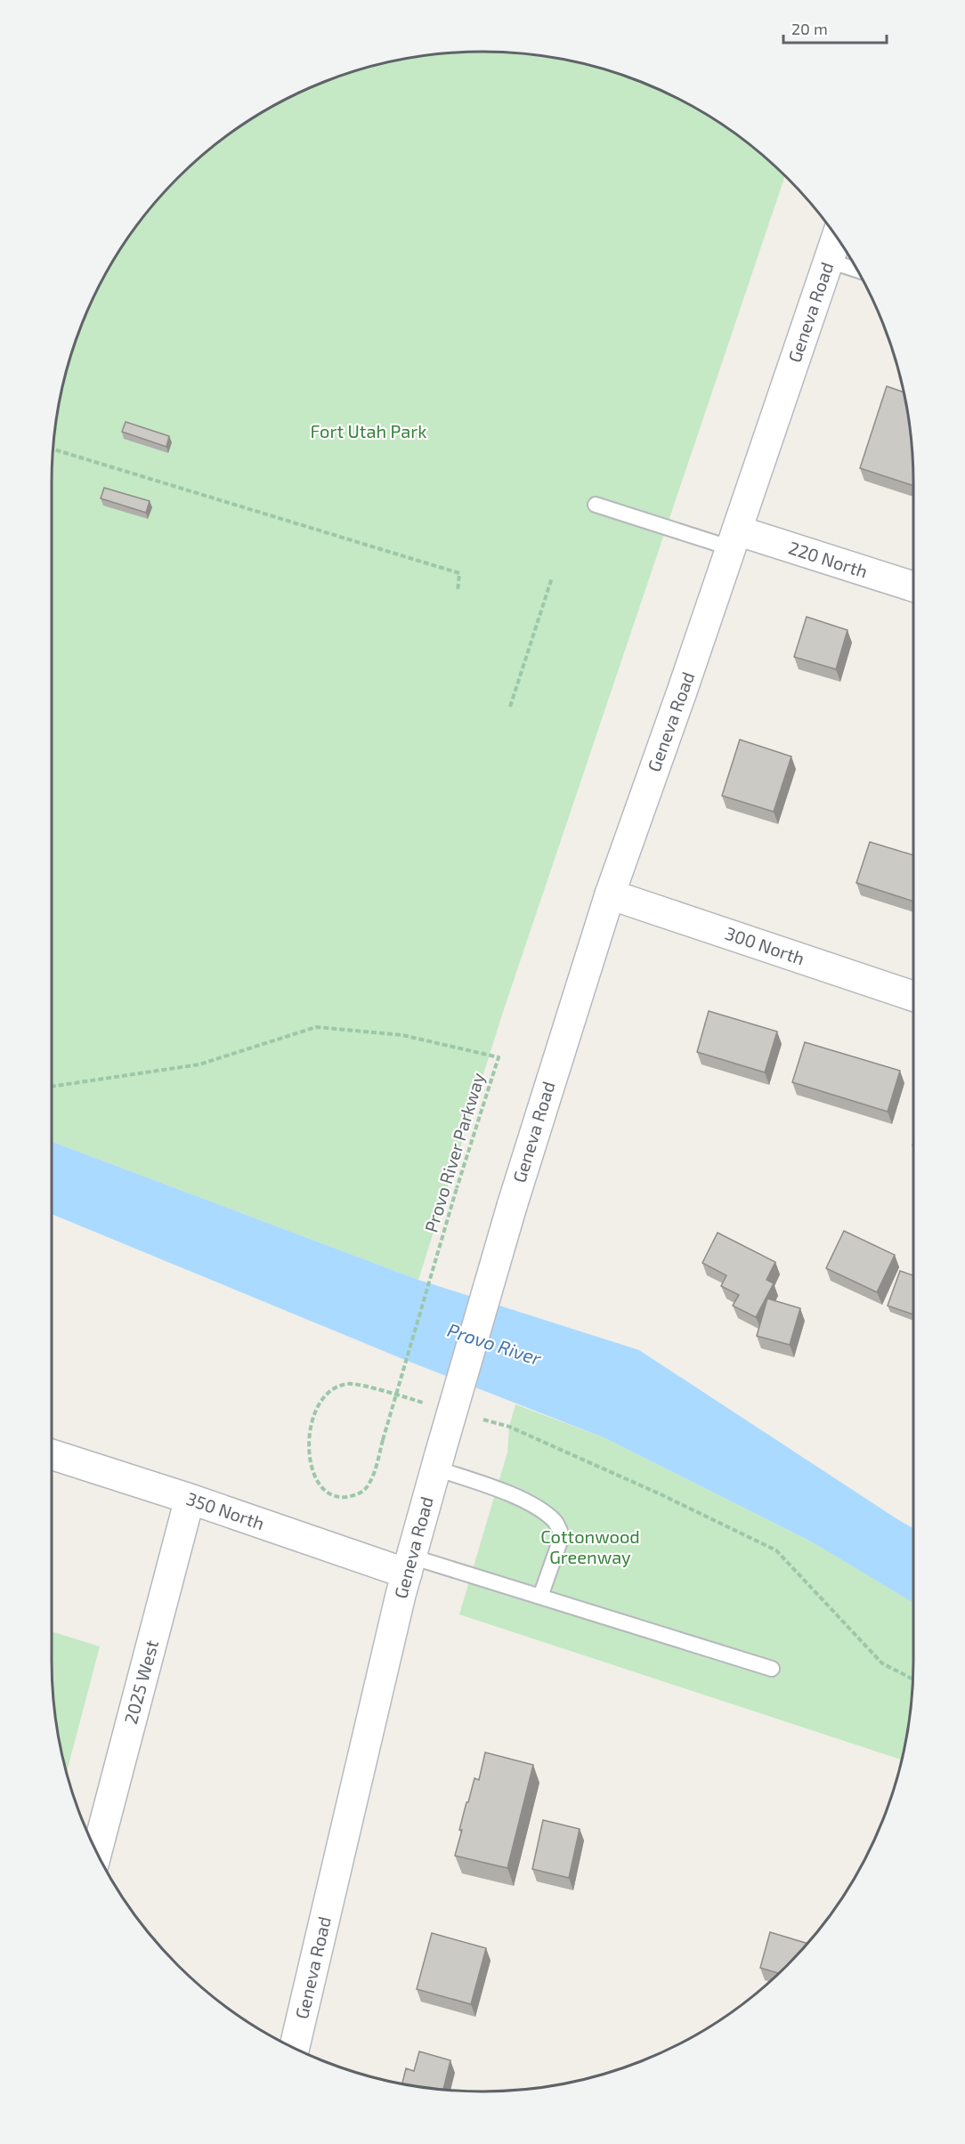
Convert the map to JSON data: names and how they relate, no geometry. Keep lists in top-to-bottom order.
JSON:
{
  "streets": {
    "main road": [
      "Geneva Road",
      "220 North",
      "300 North",
      "350 North",
      "2025 West"
    ],
    "path": ["Provo River Parkway"]
  },
  "crossings": [
    ["Geneva Road", "220 North"],
    ["Geneva Road", "300 North"],
    ["Geneva Road", "350 North"],
    ["350 North", "2025 West"]
  ],
  "water": ["Provo River"],
  "parks": ["Fort Utah Park", "Cottonwood Greenway"],
  "scale_bar": "20 m"
}
